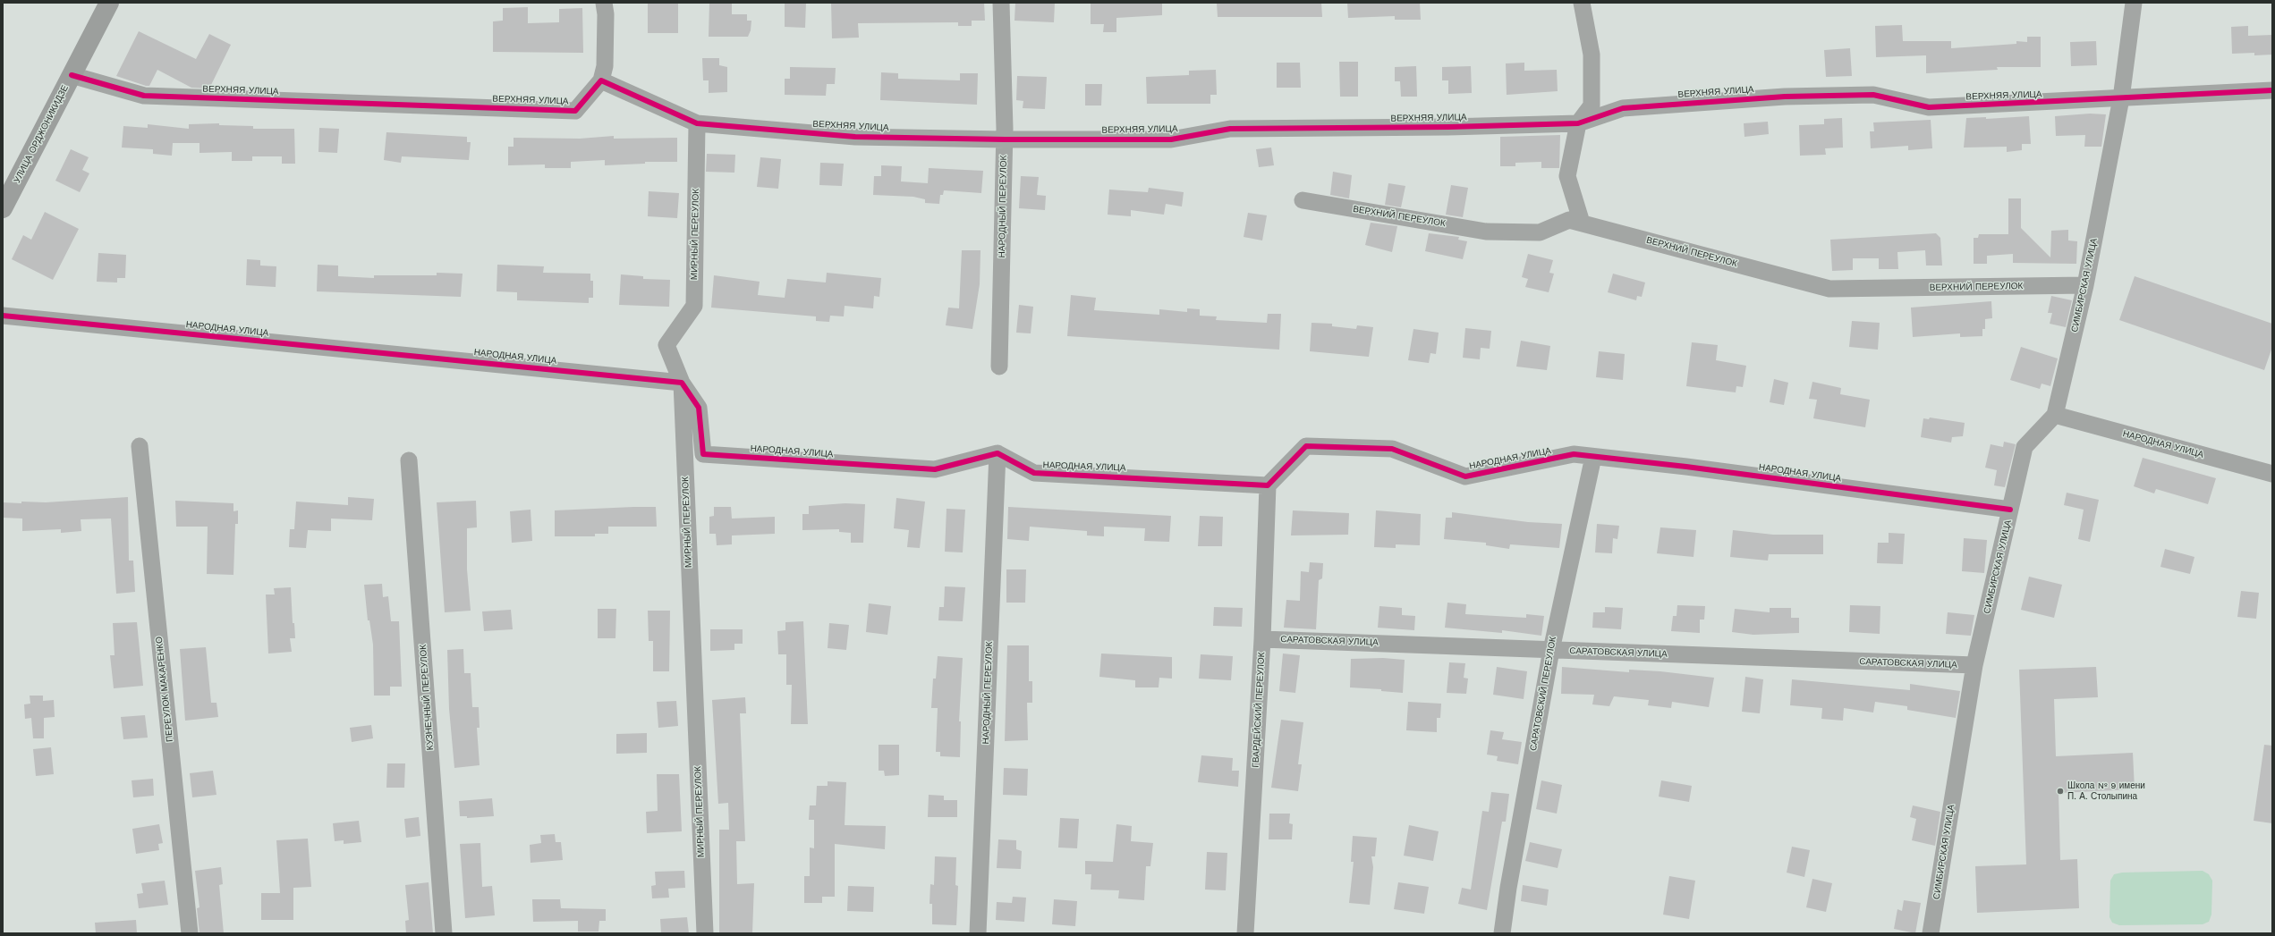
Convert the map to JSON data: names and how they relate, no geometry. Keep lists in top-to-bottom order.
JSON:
{
  "streets": {
    "main road": ["УЛИЦА ОРДЖОНИКИДЗЕ"],
    "street": [
      "ВЕРХНЯЯ УЛИЦА",
      "НАРОДНЫЙ ПЕРЕУЛОК",
      "ВЕРХНИЙ ПЕРЕУЛОК",
      "МИРНЫЙ ПЕРЕУЛОК",
      "СИМБИРСКАЯ УЛИЦА",
      "НАРОДНАЯ УЛИЦА",
      "САРАТОВСКАЯ УЛИЦА",
      "ПЕРЕУЛОК МАКАРЕНКО",
      "САРАТОВСКИЙ ПЕРЕУЛОК",
      "КУЗНЕЧНЫЙ ПЕРЕУЛОК",
      "ГВАРДЕЙСКИЙ ПЕРЕУЛОК"
    ]
  },
  "crossings": [
    ["ВЕРХНЯЯ УЛИЦА", "УЛИЦА ОРДЖОНИКИДЗЕ"],
    ["ВЕРХНЯЯ УЛИЦА", "НАРОДНЫЙ ПЕРЕУЛОК"],
    ["ВЕРХНЯЯ УЛИЦА", "МИРНЫЙ ПЕРЕУЛОК"],
    ["ВЕРХНЯЯ УЛИЦА", "СИМБИРСКАЯ УЛИЦА"],
    ["НАРОДНЫЙ ПЕРЕУЛОК", "НАРОДНАЯ УЛИЦА"],
    ["ВЕРХНИЙ ПЕРЕУЛОК", "СИМБИРСКАЯ УЛИЦА"],
    ["МИРНЫЙ ПЕРЕУЛОК", "НАРОДНАЯ УЛИЦА"],
    ["СИМБИРСКАЯ УЛИЦА", "НАРОДНАЯ УЛИЦА"],
    ["СИМБИРСКАЯ УЛИЦА", "САРАТОВСКАЯ УЛИЦА"],
    ["НАРОДНАЯ УЛИЦА", "САРАТОВСКИЙ ПЕРЕУЛОК"],
    ["НАРОДНАЯ УЛИЦА", "ГВАРДЕЙСКИЙ ПЕРЕУЛОК"],
    ["САРАТОВСКАЯ УЛИЦА", "САРАТОВСКИЙ ПЕРЕУЛОК"],
    ["САРАТОВСКАЯ УЛИЦА", "ГВАРДЕЙСКИЙ ПЕРЕУЛОК"]
  ],
  "places": ["Школа № 9 имени П. А. Столыпина"]
}
